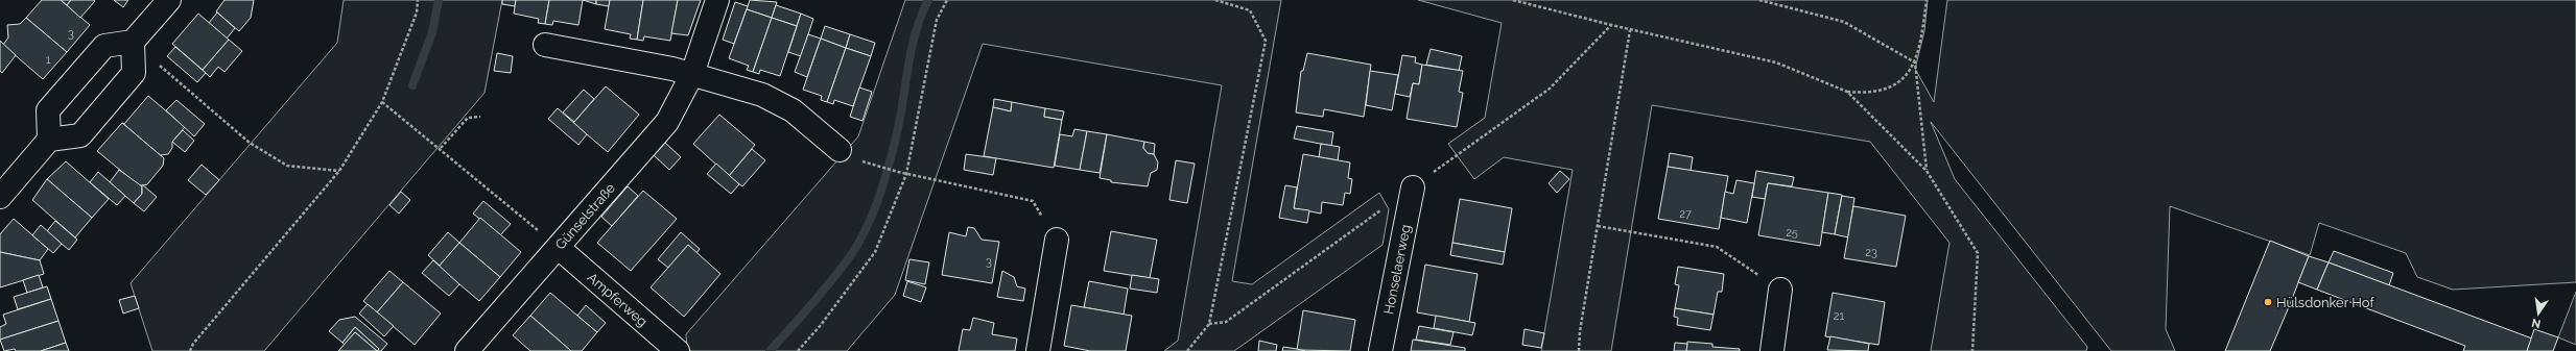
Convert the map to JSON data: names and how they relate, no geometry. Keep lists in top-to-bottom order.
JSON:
{
  "streets": {
    "street": ["Günselstraße", "Honselaerweg", "Ampferweg"]
  },
  "crossings": [
    ["Günselstraße", "Ampferweg"]
  ],
  "places": ["Hülsdonker Hof"],
  "house_numbers": [
    "3",
    "1",
    "27",
    "25",
    "23",
    "3",
    "21"
  ],
  "north": "bottom"
}
